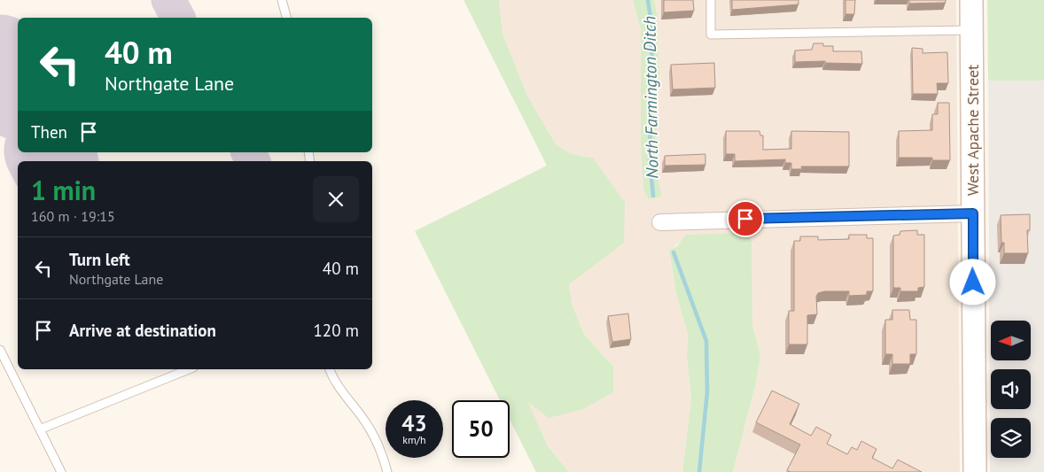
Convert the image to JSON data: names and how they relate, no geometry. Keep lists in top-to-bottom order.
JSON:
{
  "streets": {
    "main road": ["West Apache Street"]
  },
  "water": ["North Farmington Ditch"],
  "north": "left",
  "page": {
    "turn": ["40 m", "Northgate Lane"],
    "then": "Then",
    "heading": ["1 min", "160 m · 19:15"],
    "list": [
      {
        "name": "Turn left",
        "note": "Northgate Lane",
        "value": "40 m"
      },
      {
        "name": "Arrive at destination",
        "value": "120 m"
      }
    ],
    "speed": "43 km/h",
    "limit": "50"
  }
}
